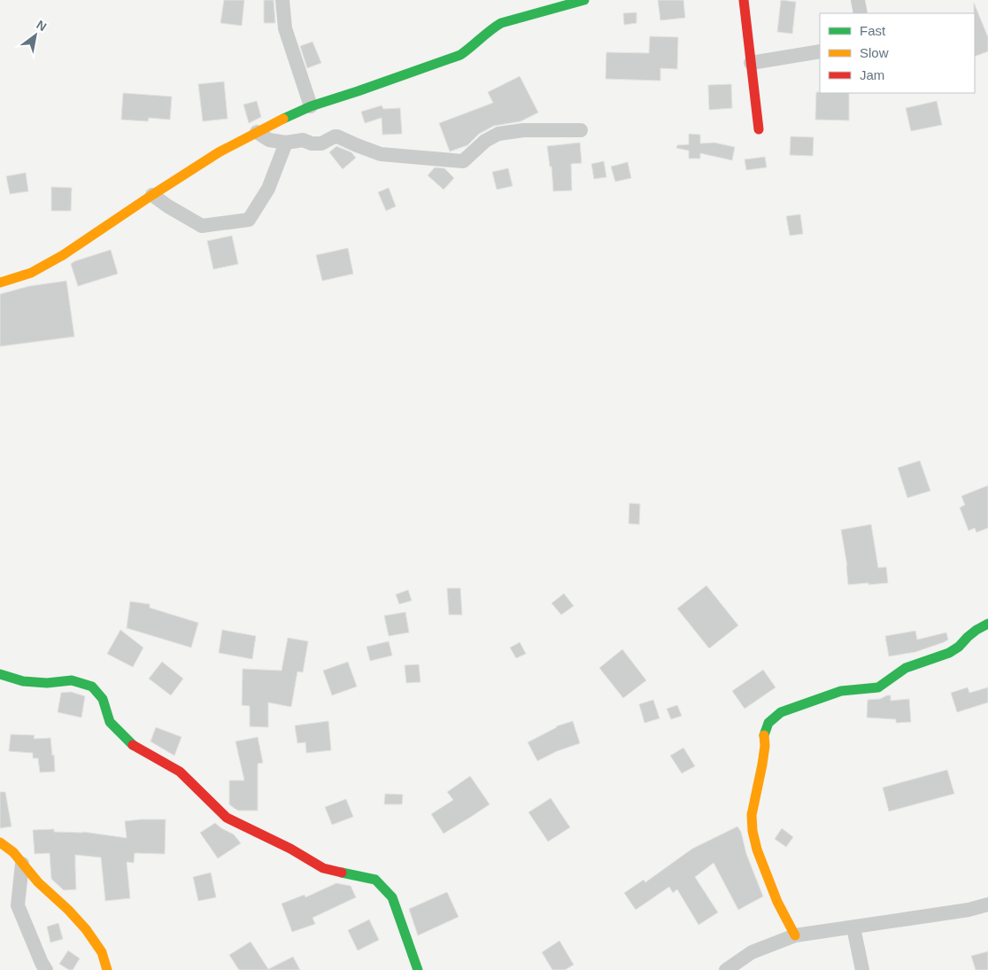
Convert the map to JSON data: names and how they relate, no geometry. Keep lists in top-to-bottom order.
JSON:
{
  "legend": ["Fast", "Slow", "Jam"],
  "north": "top right"
}
